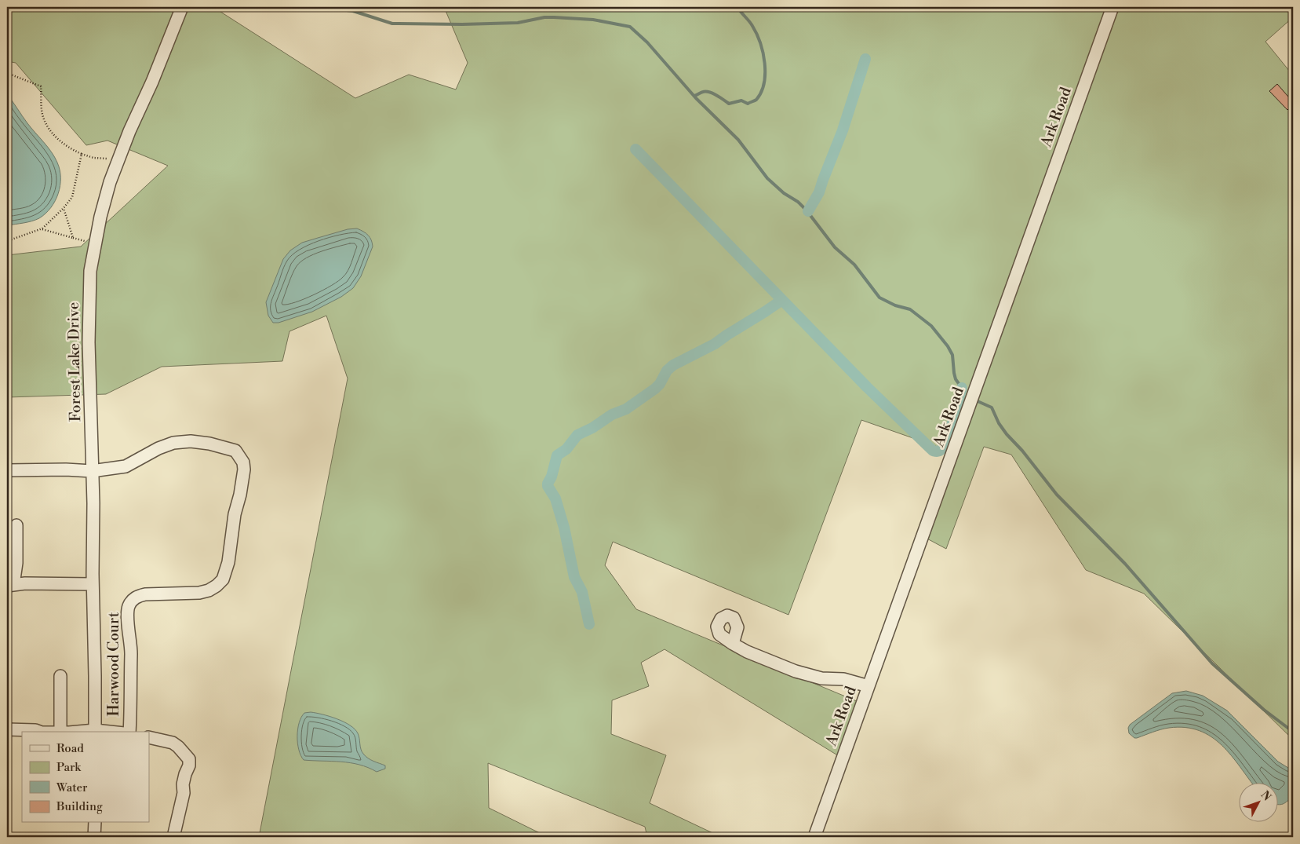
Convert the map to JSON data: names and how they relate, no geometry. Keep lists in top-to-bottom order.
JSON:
{
  "streets": {
    "street": ["Ark Road", "Forest Lake Drive", "Harwood Court"]
  },
  "crossings": [
    ["Forest Lake Drive", "Harwood Court"]
  ],
  "legend": [
    "Road",
    "Park",
    "Water",
    "Building"
  ],
  "north": "top right"
}
